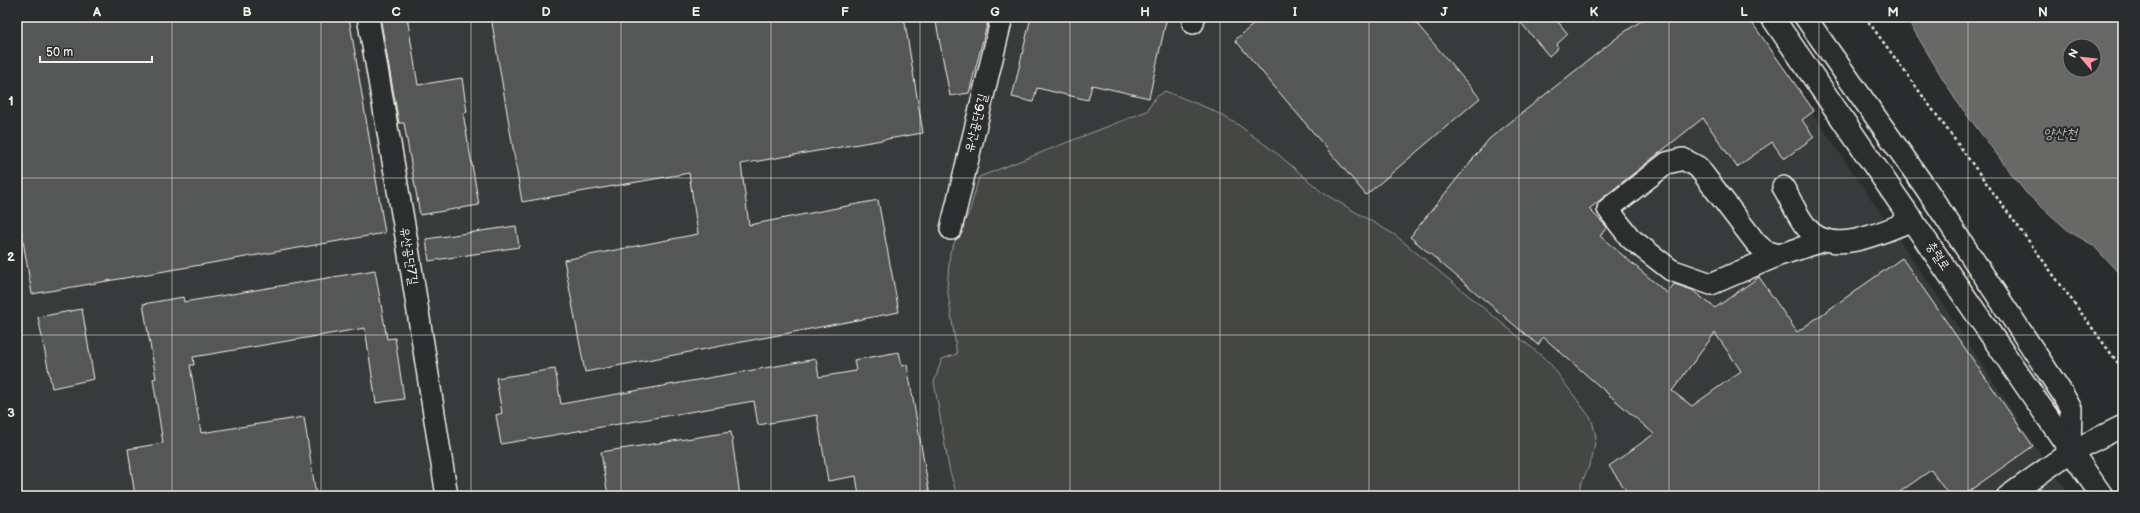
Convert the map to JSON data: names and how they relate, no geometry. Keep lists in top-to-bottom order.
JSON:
{
  "streets": {
    "main road": ["충렬로"],
    "street": ["유산공단6길", "유산공단7길"]
  },
  "water": ["양산천"],
  "scale_bar": "50 m",
  "north": "top left",
  "grid": {
    "columns": [
      "A",
      "B",
      "C",
      "D",
      "E",
      "F",
      "G",
      "H",
      "I",
      "J",
      "K",
      "L",
      "M",
      "N"
    ],
    "rows": ["1", "2", "3"]
  }
}
